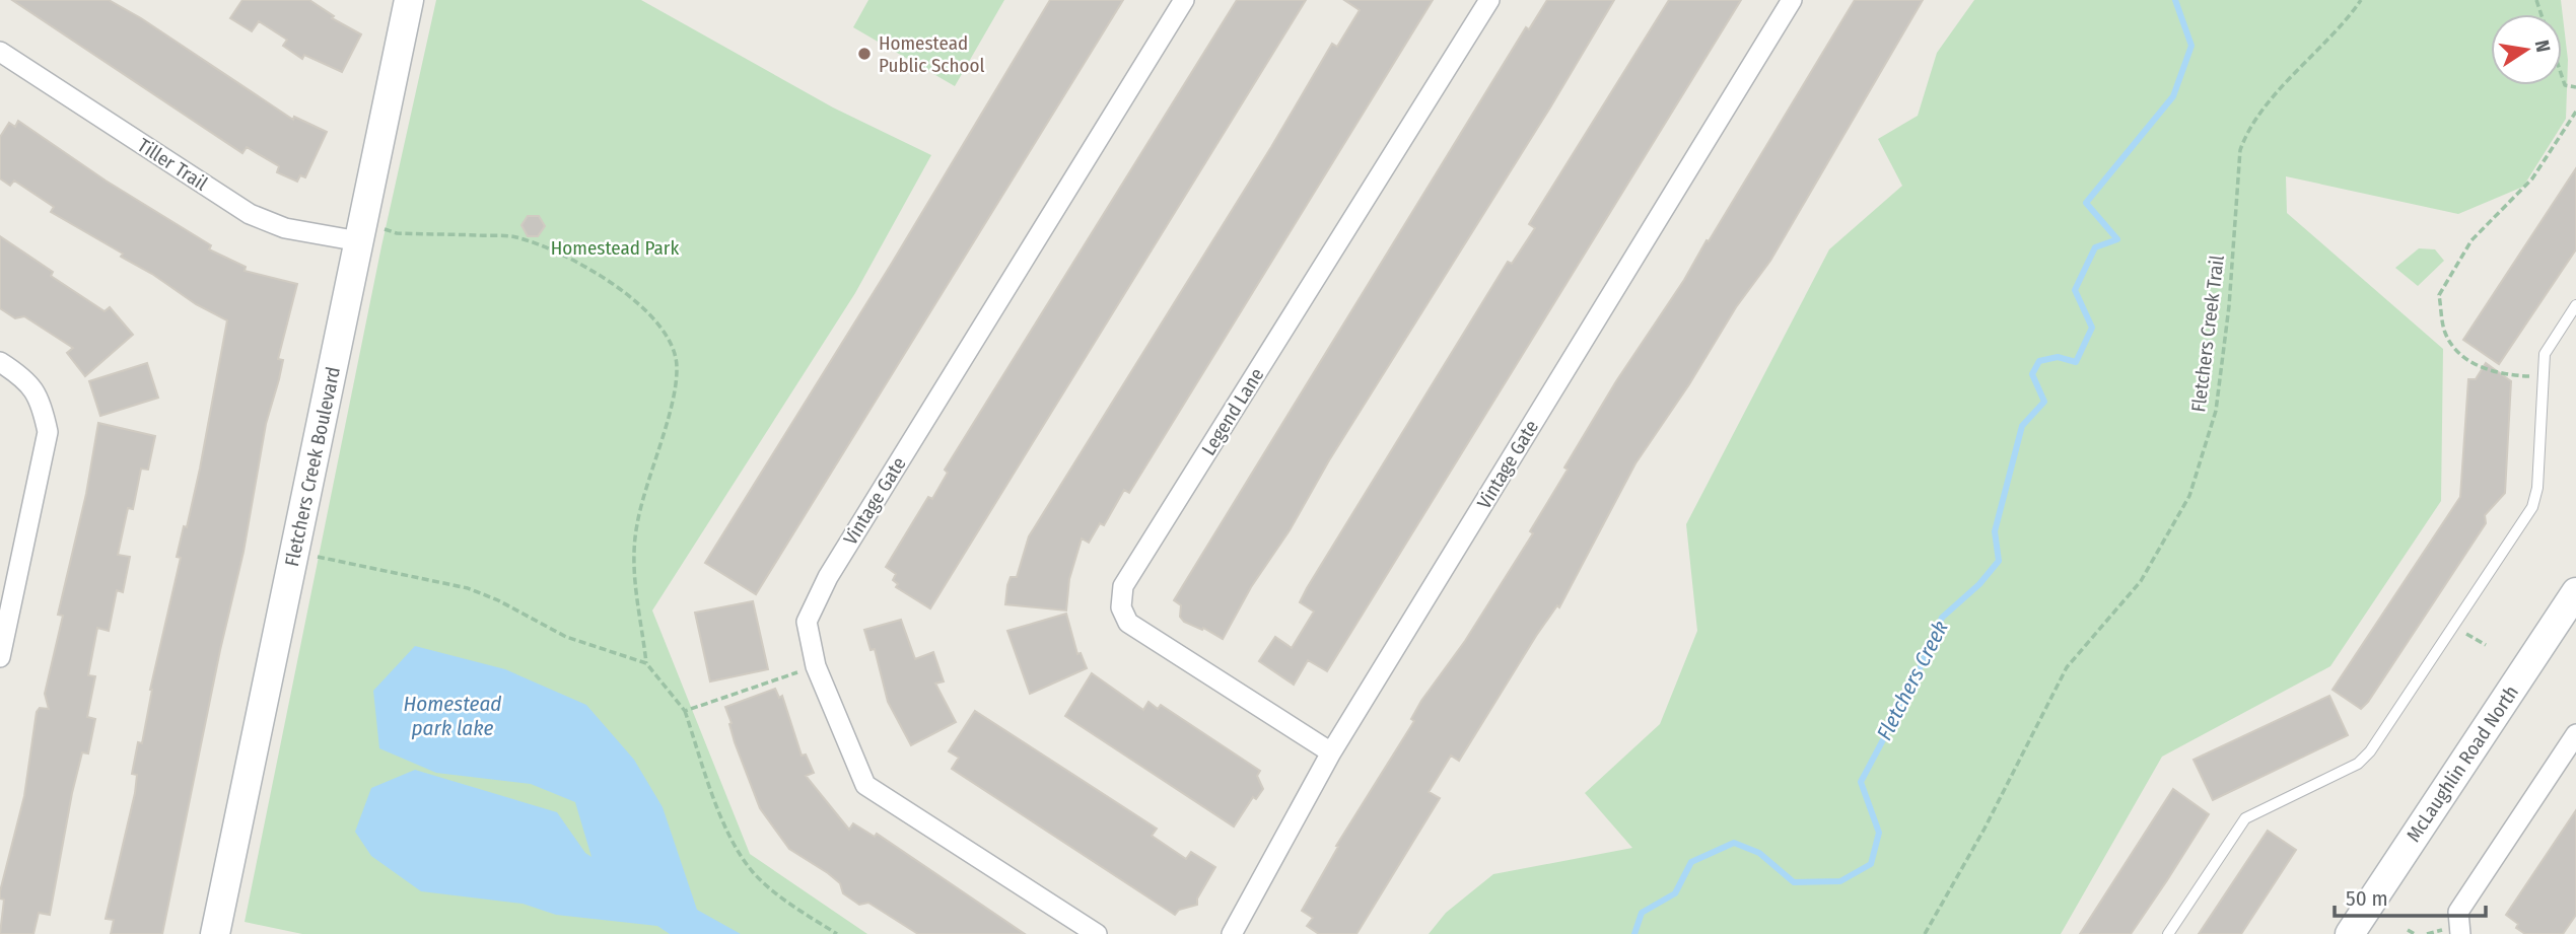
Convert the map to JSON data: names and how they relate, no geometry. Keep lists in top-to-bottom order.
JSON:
{
  "streets": {
    "street": [
      "Tiller Trail",
      "Legend Lane",
      "Vintage Gate",
      "Fletchers Creek Boulevard",
      "McLaughlin Road North"
    ],
    "path": ["Fletchers Creek Trail"]
  },
  "crossings": [
    ["Tiller Trail", "Fletchers Creek Boulevard"],
    ["Legend Lane", "Vintage Gate"]
  ],
  "water": ["Fletchers Creek", "Homestead park lake"],
  "parks": ["Homestead Park"],
  "places": ["Homestead Public School"],
  "scale_bar": "50 m",
  "north": "right"
}
